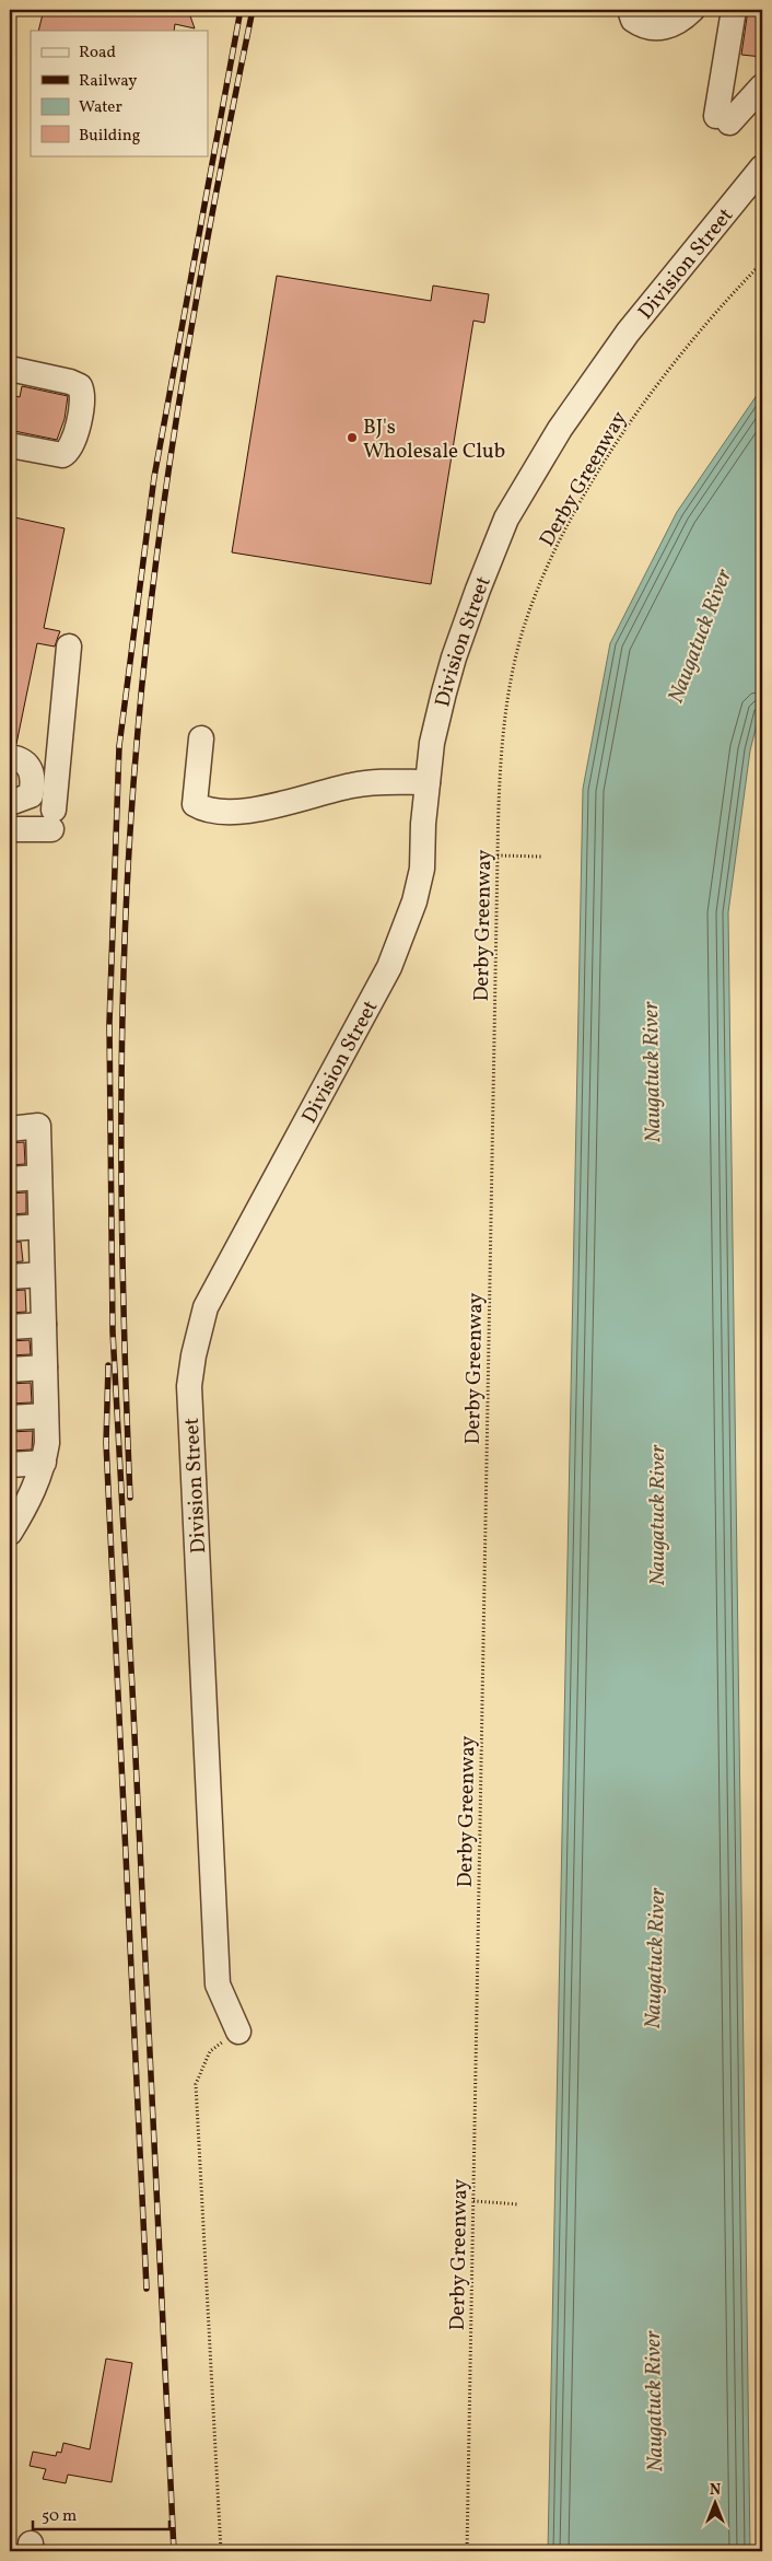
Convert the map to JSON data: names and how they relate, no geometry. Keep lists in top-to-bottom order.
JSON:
{
  "streets": {
    "street": ["Division Street"],
    "path": ["Derby Greenway"]
  },
  "water": ["Naugatuck River"],
  "places": ["BJ's Wholesale Club"],
  "legend": [
    "Road",
    "Railway",
    "Water",
    "Building"
  ],
  "scale_bar": "50 m",
  "north": "top"
}
